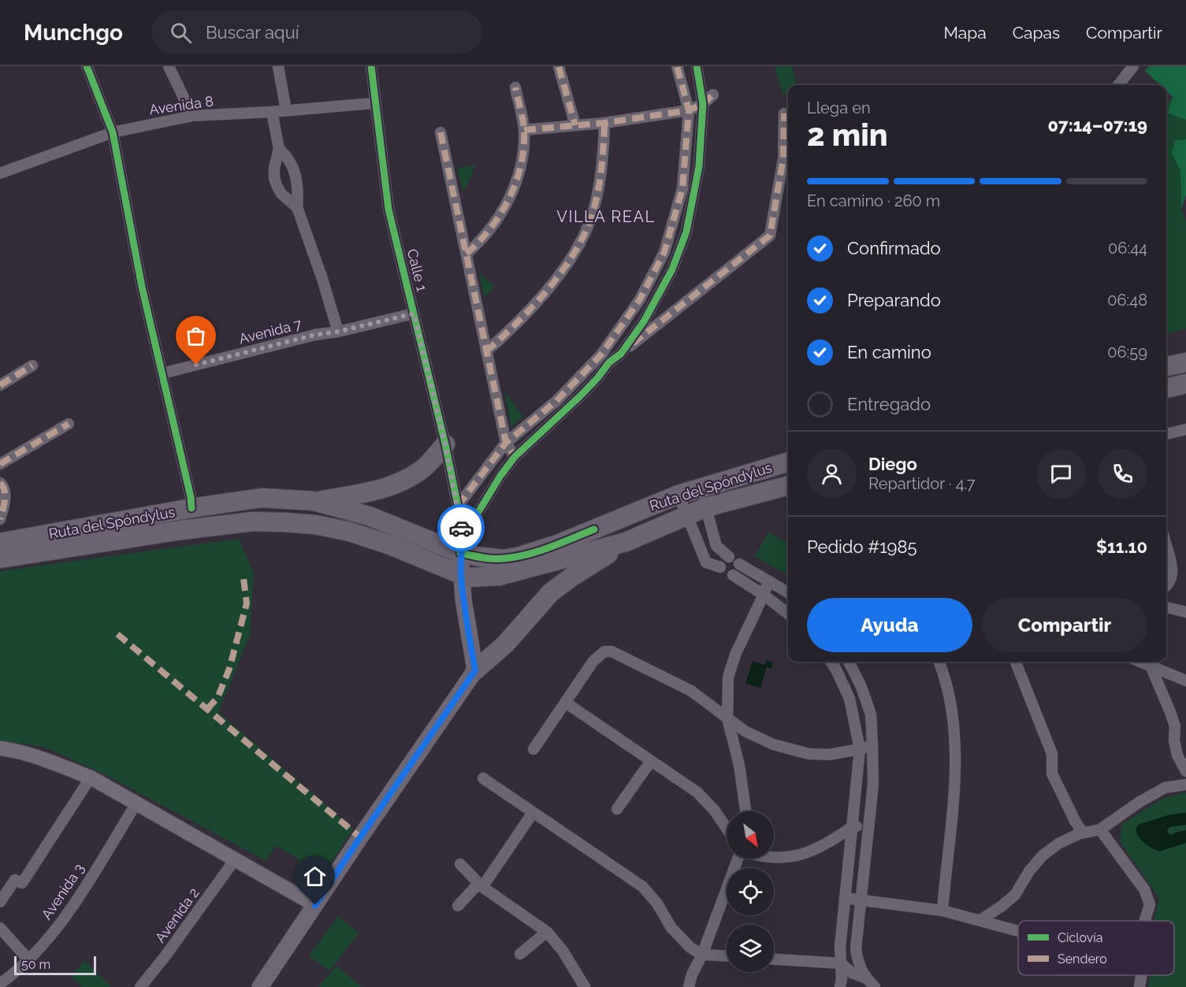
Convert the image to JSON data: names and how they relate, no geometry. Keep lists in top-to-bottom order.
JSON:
{
  "streets": {
    "highway": ["Ruta del Spóndylus"],
    "street": [
      "Avenida 8",
      "Calle 1",
      "Avenida 7",
      "Avenida 3",
      "Avenida 2"
    ]
  },
  "crossings": [
    ["Avenida 8", "Calle 1"],
    ["Calle 1", "Avenida 7"],
    ["Calle 1", "Ruta del Spóndylus"]
  ],
  "districts": ["VILLA REAL"],
  "legend": ["Ciclovía", "Sendero"],
  "scale_bar": "50 m",
  "north": "bottom right",
  "page": {
    "header": "Munchgo",
    "search": "Buscar aquí",
    "nav": ["Mapa", "Capas", "Compartir"],
    "heading": ["2 min", "Llega en", "07:14–07:19"],
    "panel": [
      "Diego",
      "Repartidor · 4.7",
      "Pedido #1985",
      "$11.10"
    ],
    "bar": "En camino · 260 m",
    "list": [
      ["Confirmado", "06:44"],
      ["Preparando", "06:48"],
      ["En camino", "06:59"],
      "Entregado"
    ],
    "buttons": ["Ayuda", "Compartir"],
    "scale": "50 m"
  }
}
